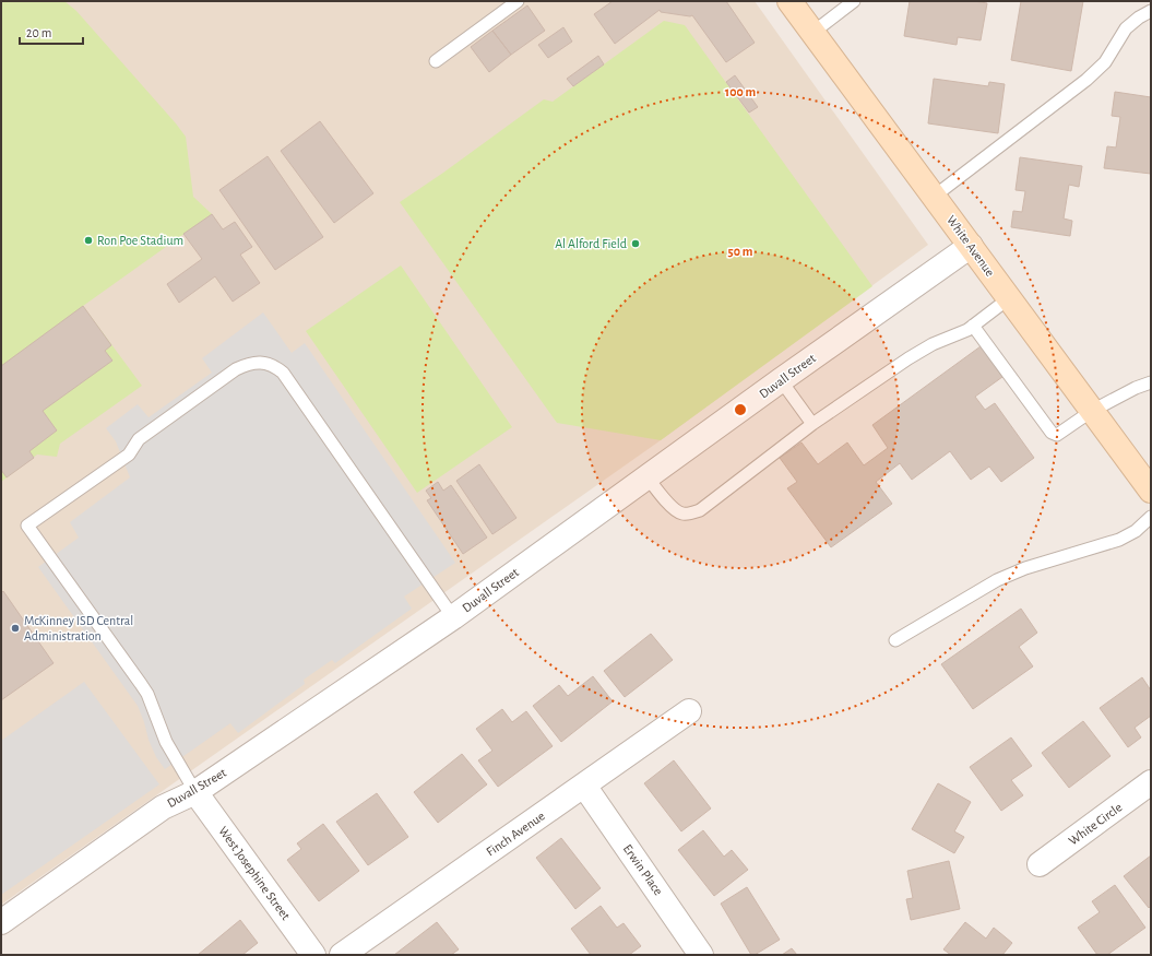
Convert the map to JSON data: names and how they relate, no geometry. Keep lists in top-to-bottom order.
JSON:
{
  "streets": {
    "street": [
      "White Avenue",
      "Duvall Street",
      "White Circle",
      "Finch Avenue",
      "Erwin Place",
      "West Josephine Street"
    ]
  },
  "crossings": [
    ["White Avenue", "Duvall Street"],
    ["Duvall Street", "West Josephine Street"],
    ["Finch Avenue", "Erwin Place"]
  ],
  "places": ["Ron Poe Stadium", "Al Alford Field", "McKinney ISD Central Administration"],
  "scale_bar": "20 m",
  "rings": ["100 m", "50 m"]
}
